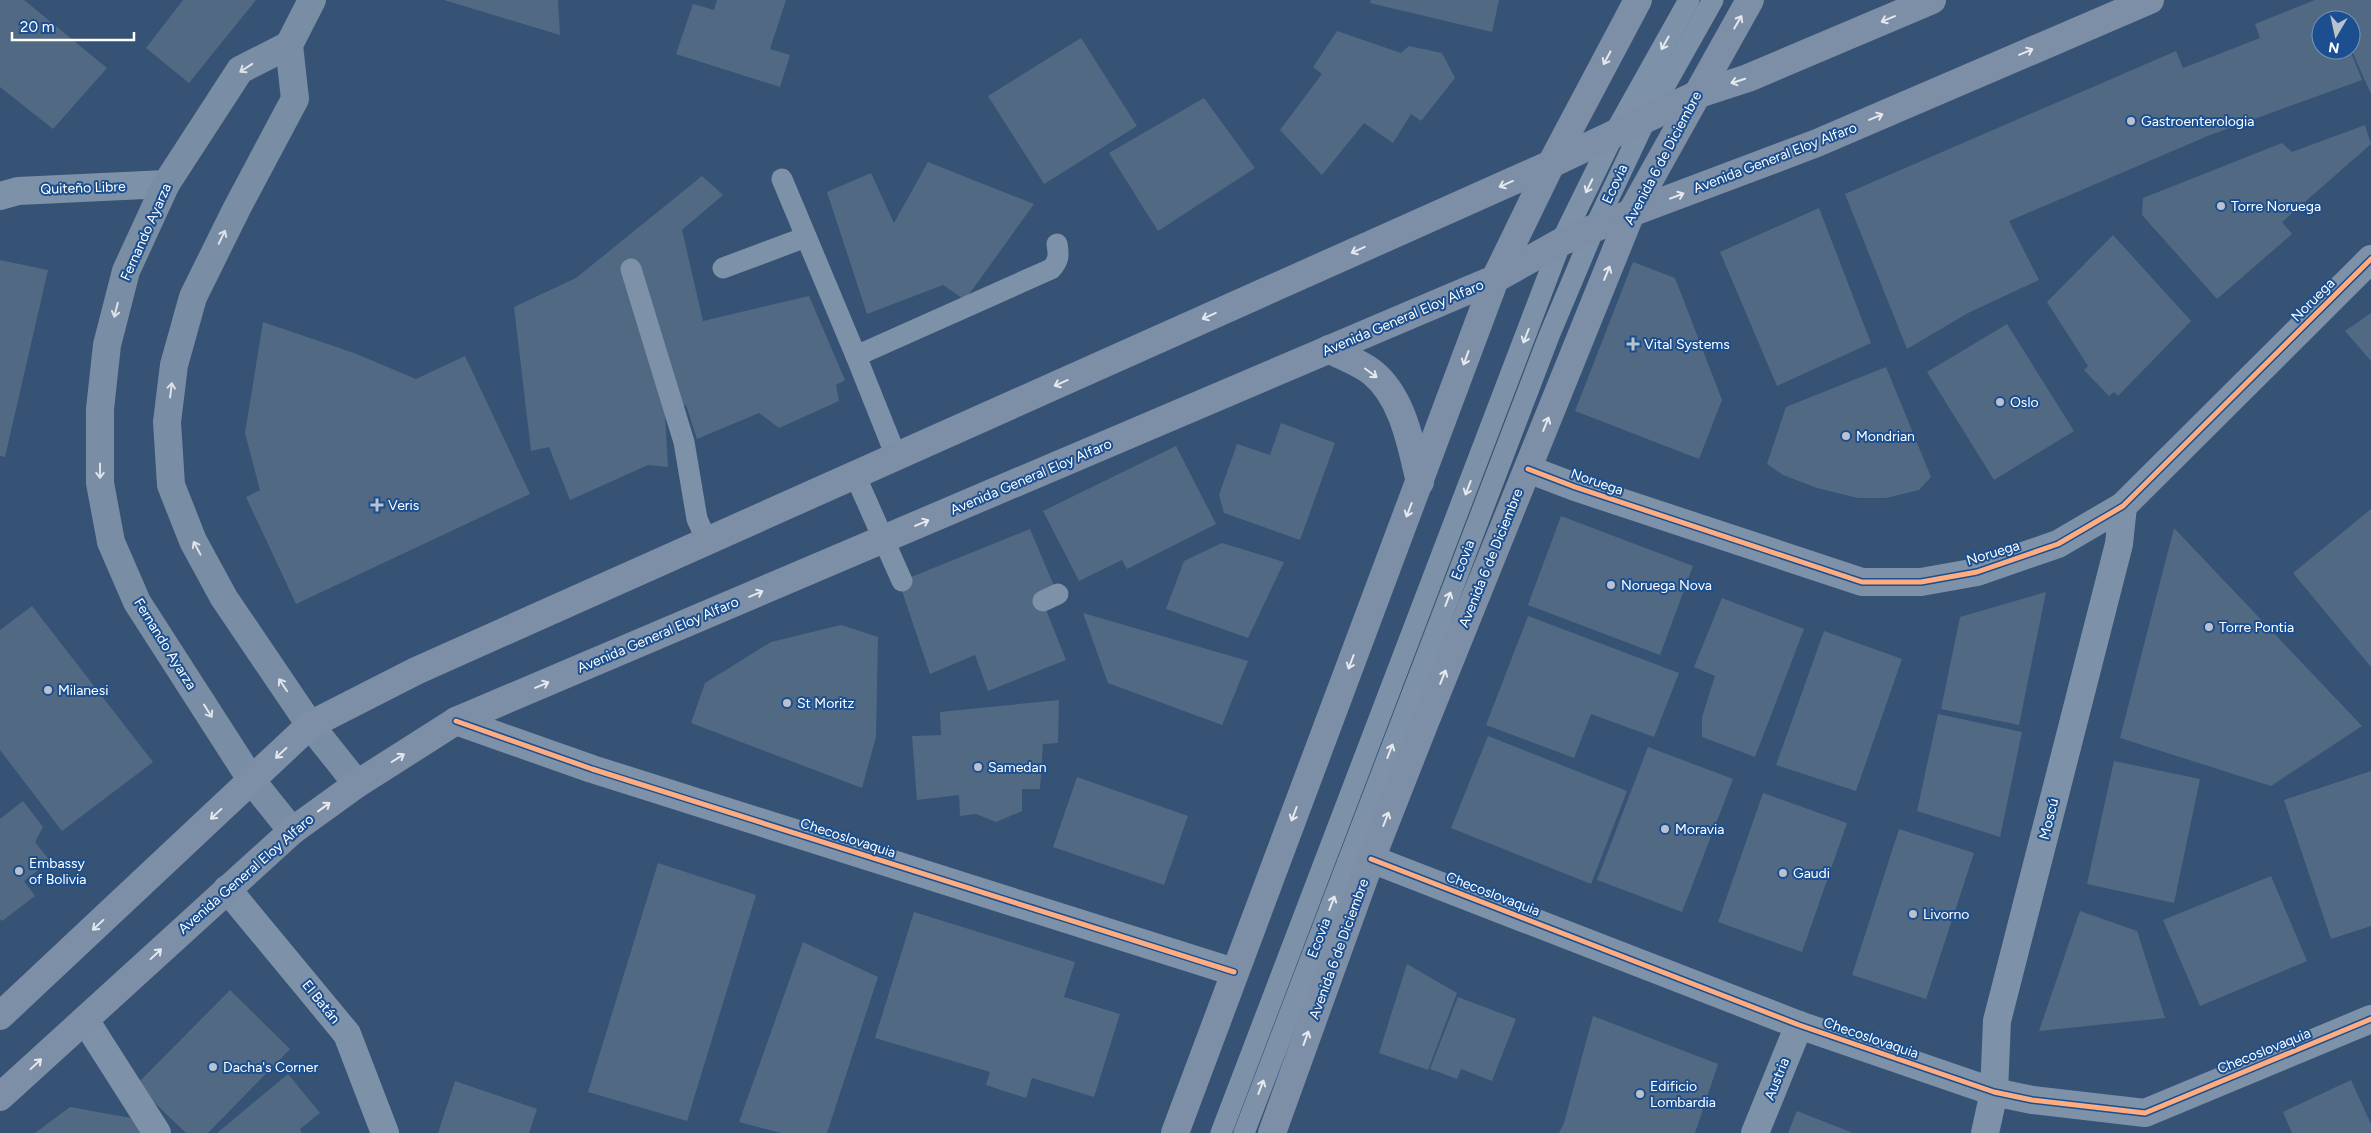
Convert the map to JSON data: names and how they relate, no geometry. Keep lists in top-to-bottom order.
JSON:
{
  "streets": {
    "main road": ["Avenida 6 de Diciembre", "Avenida General Eloy Alfaro", "Fernando Ayarza"],
    "street": [
      "Quiteño Libre",
      "Noruega",
      "Moscú",
      "Checoslovaquia",
      "El Batán",
      "Austria"
    ],
    "lane": ["Ecovia"]
  },
  "crossings": [
    ["Avenida 6 de Diciembre", "Avenida General Eloy Alfaro"],
    ["Avenida 6 de Diciembre", "Noruega"],
    ["Avenida 6 de Diciembre", "Checoslovaquia"],
    ["Avenida General Eloy Alfaro", "Ecovia"],
    ["Avenida General Eloy Alfaro", "Fernando Ayarza"],
    ["Avenida General Eloy Alfaro", "Checoslovaquia"],
    ["Avenida General Eloy Alfaro", "El Batán"],
    ["Quiteño Libre", "Fernando Ayarza"],
    ["Noruega", "Moscú"],
    ["Moscú", "Checoslovaquia"],
    ["Checoslovaquia", "Austria"]
  ],
  "places": {
    "other": [
      "Gastroenterologia",
      "Torre Noruega",
      "Oslo",
      "Mondrian",
      "Noruega Nova",
      "Torre Pontia",
      "Milanesi",
      "St Moritz",
      "Samedan",
      "Moravia",
      "Embassy of Bolivia",
      "Gaudi",
      "Livorno",
      "Dacha's Corner",
      "Edificio Lombardia"
    ],
    "health": ["Vital Systems", "Veris"]
  },
  "scale_bar": "20 m",
  "north": "bottom"
}
